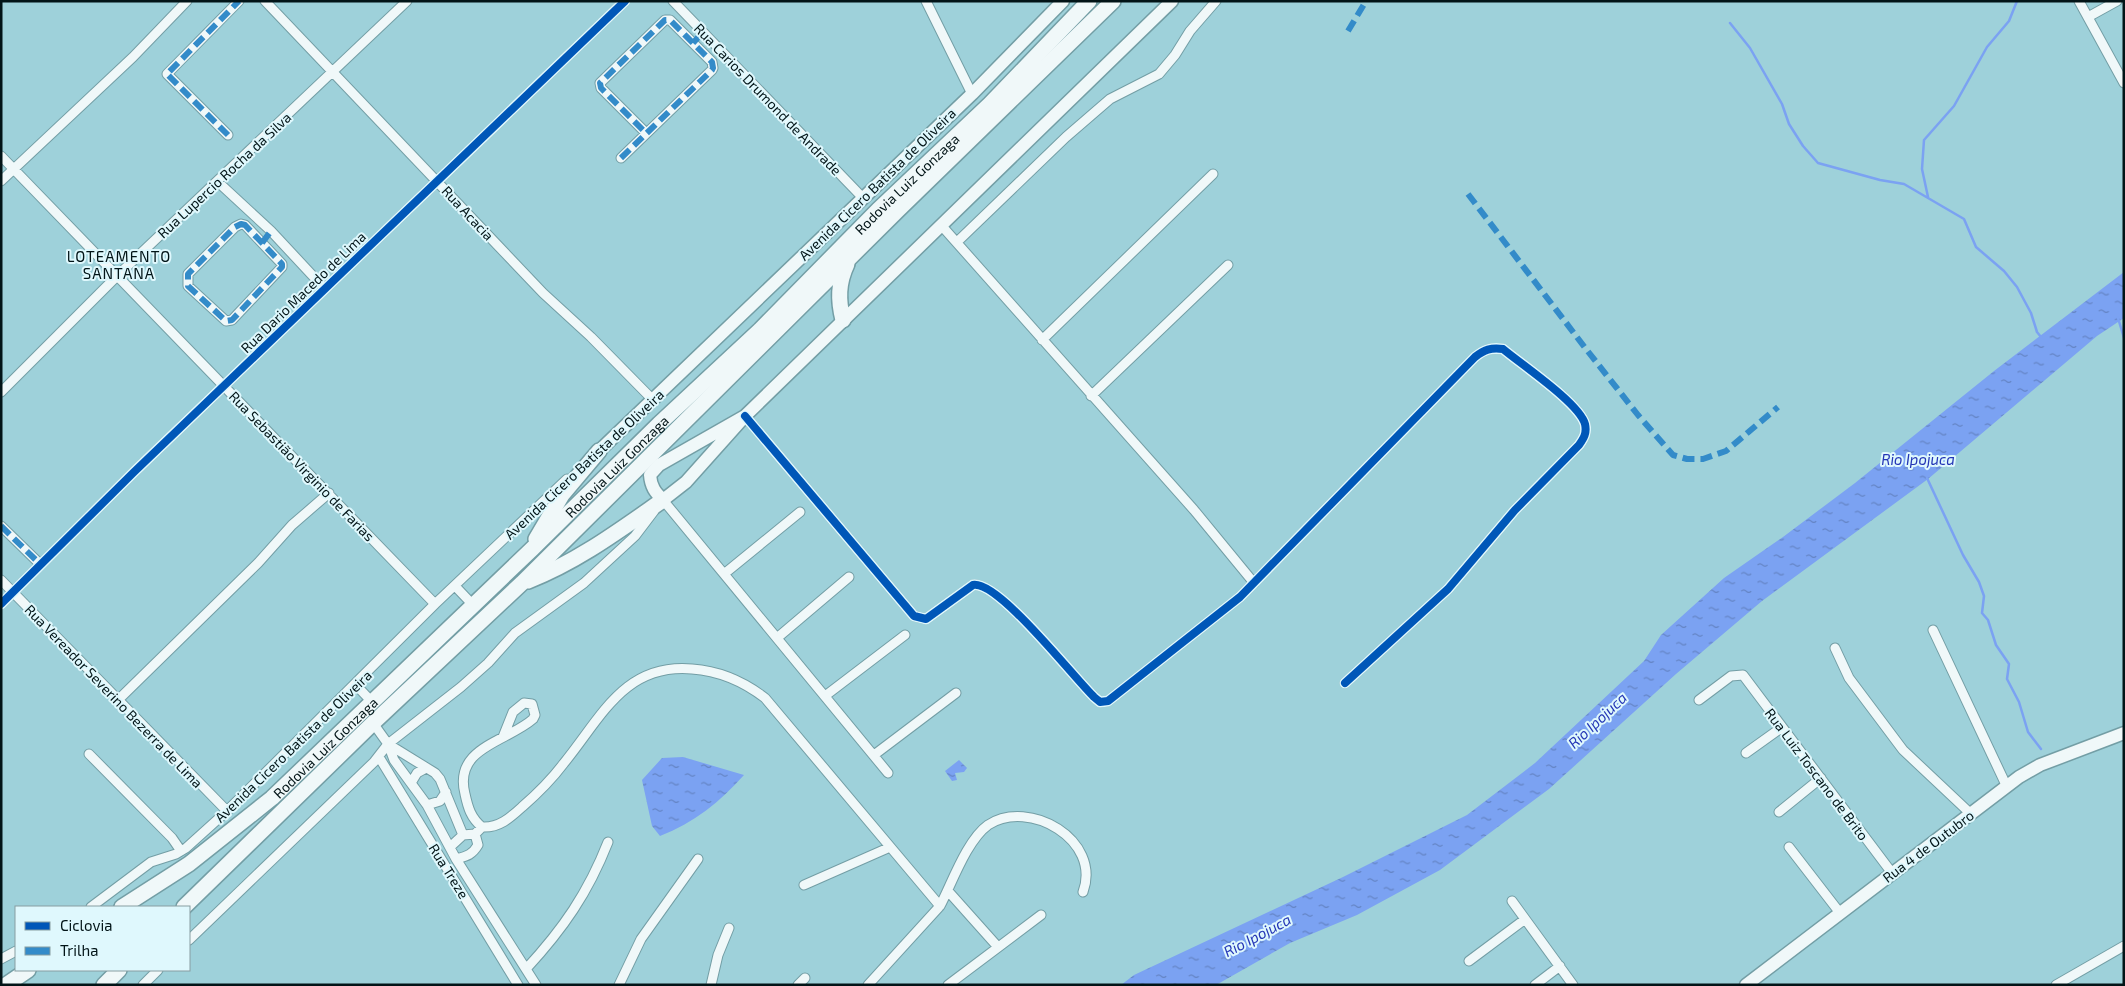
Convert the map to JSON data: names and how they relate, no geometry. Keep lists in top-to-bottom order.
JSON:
{
  "streets": {
    "highway": ["Rodovia Luiz Gonzaga"],
    "main road": ["Avenida Cicero Batista de Oliveira", "Rua 4 de Outubro"],
    "street": [
      "Rua Carios Drumond de Andrade",
      "Rua Lupercio Rocha da Silva",
      "Rua Acacia",
      "Rua Dario Macedo de Lima",
      "Rua Sebastião Virginio de Farias",
      "Rua Vereador Severino Bezerra de Lima",
      "Rua Luiz Toscano de Brito",
      "Rua Treze"
    ]
  },
  "crossings": [
    ["Rua Carios Drumond de Andrade", "Avenida Cicero Batista de Oliveira"],
    ["Rua Lupercio Rocha da Silva", "Rua Acacia"],
    ["Rua Lupercio Rocha da Silva", "Rua Sebastião Virginio de Farias"],
    ["Avenida Cicero Batista de Oliveira", "Rua Acacia"],
    ["Avenida Cicero Batista de Oliveira", "Rua Sebastião Virginio de Farias"],
    ["Avenida Cicero Batista de Oliveira", "Rua Vereador Severino Bezerra de Lima"],
    ["Rua Acacia", "Rua Dario Macedo de Lima"],
    ["Rua Dario Macedo de Lima", "Rua Sebastião Virginio de Farias"],
    ["Rua Dario Macedo de Lima", "Rua Vereador Severino Bezerra de Lima"],
    ["Rua Luiz Toscano de Brito", "Rua 4 de Outubro"]
  ],
  "districts": ["LOTEAMENTO SANTANA"],
  "water": ["Rio Ipojuca"],
  "legend": ["Ciclovia", "Trilha"]
}
